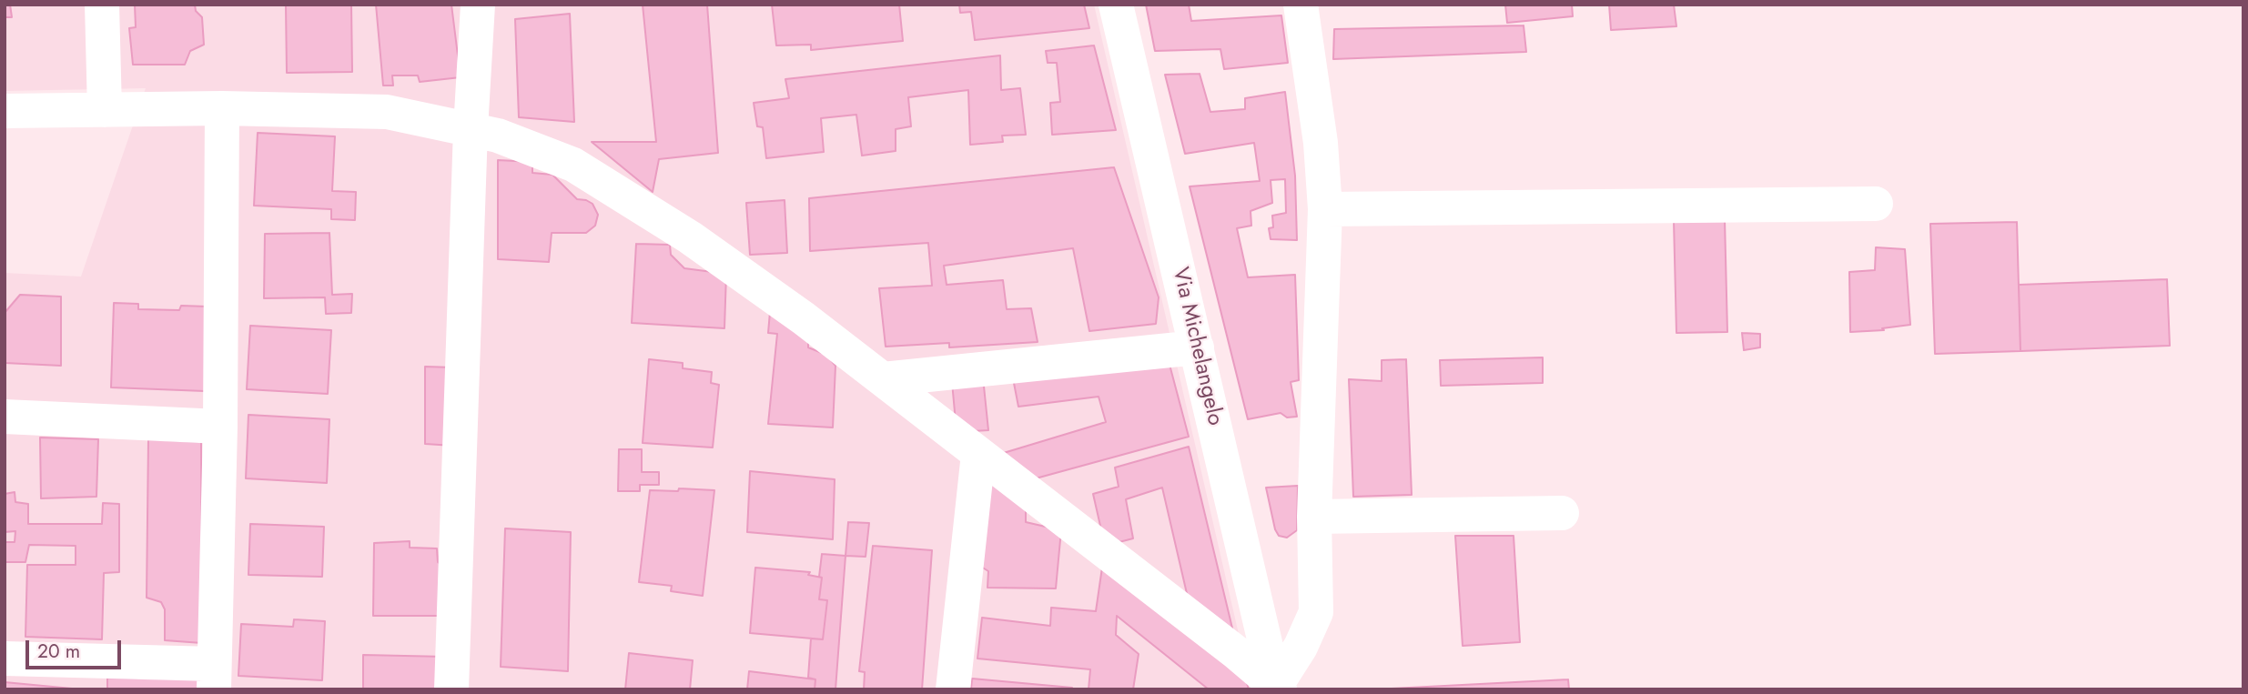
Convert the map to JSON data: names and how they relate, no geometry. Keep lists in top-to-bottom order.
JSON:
{
  "streets": {
    "street": ["Via Michelangelo"]
  },
  "scale_bar": "20 m"
}
